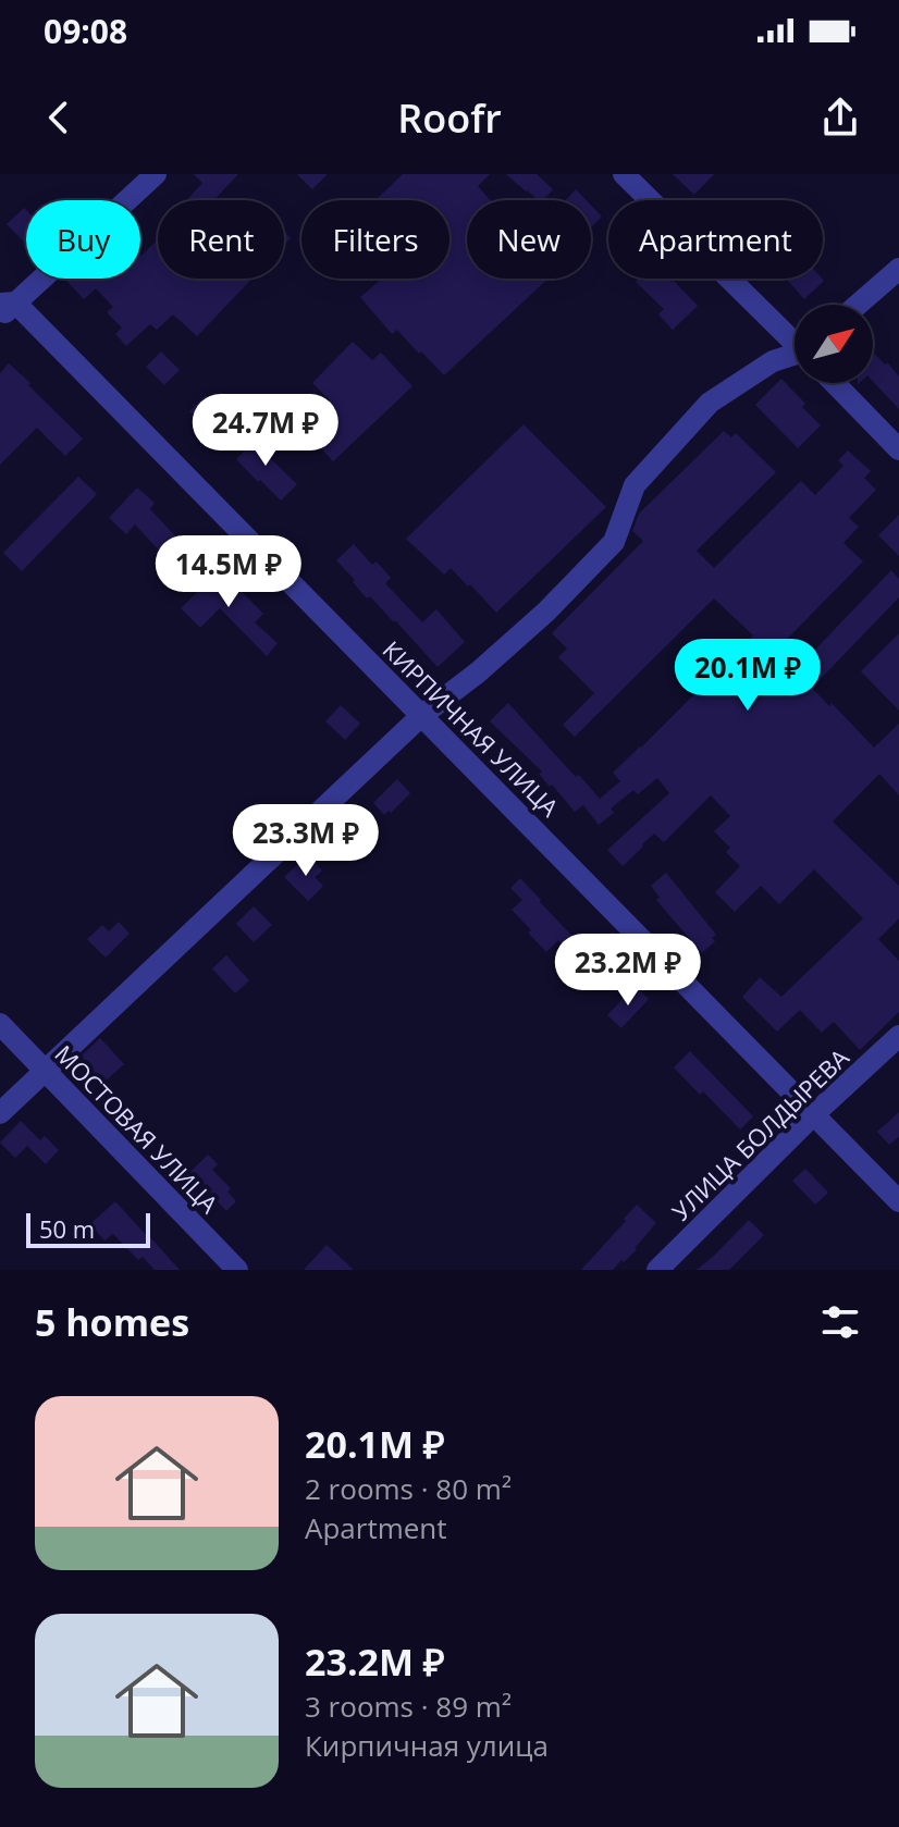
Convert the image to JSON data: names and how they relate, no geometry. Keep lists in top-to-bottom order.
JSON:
{
  "streets": {
    "street": ["КИРПИЧНАЯ УЛИЦА", "МОСТОВАЯ УЛИЦА", "УЛИЦА БОЛДЫРЕВА"]
  },
  "crossings": [
    ["КИРПИЧНАЯ УЛИЦА", "УЛИЦА БОЛДЫРЕВА"]
  ],
  "scale_bar": "50 m",
  "north": "top right",
  "page": {
    "status": "09:08",
    "header": "Roofr",
    "chip": [
      "Buy",
      "Rent",
      "Filters",
      "New",
      "Apartment"
    ],
    "price": [
      "24.7M ₽",
      "14.5M ₽",
      "20.1M ₽",
      "23.3M ₽",
      "23.2M ₽"
    ],
    "scale": "50 m",
    "heading": "5 homes",
    "list": [
      {
        "name": "20.1M ₽",
        "note": "2 rooms · 80 m² · Apartment"
      },
      {
        "name": "23.2M ₽",
        "note": "3 rooms · 89 m² · Кирпичная улица"
      }
    ]
  }
}
